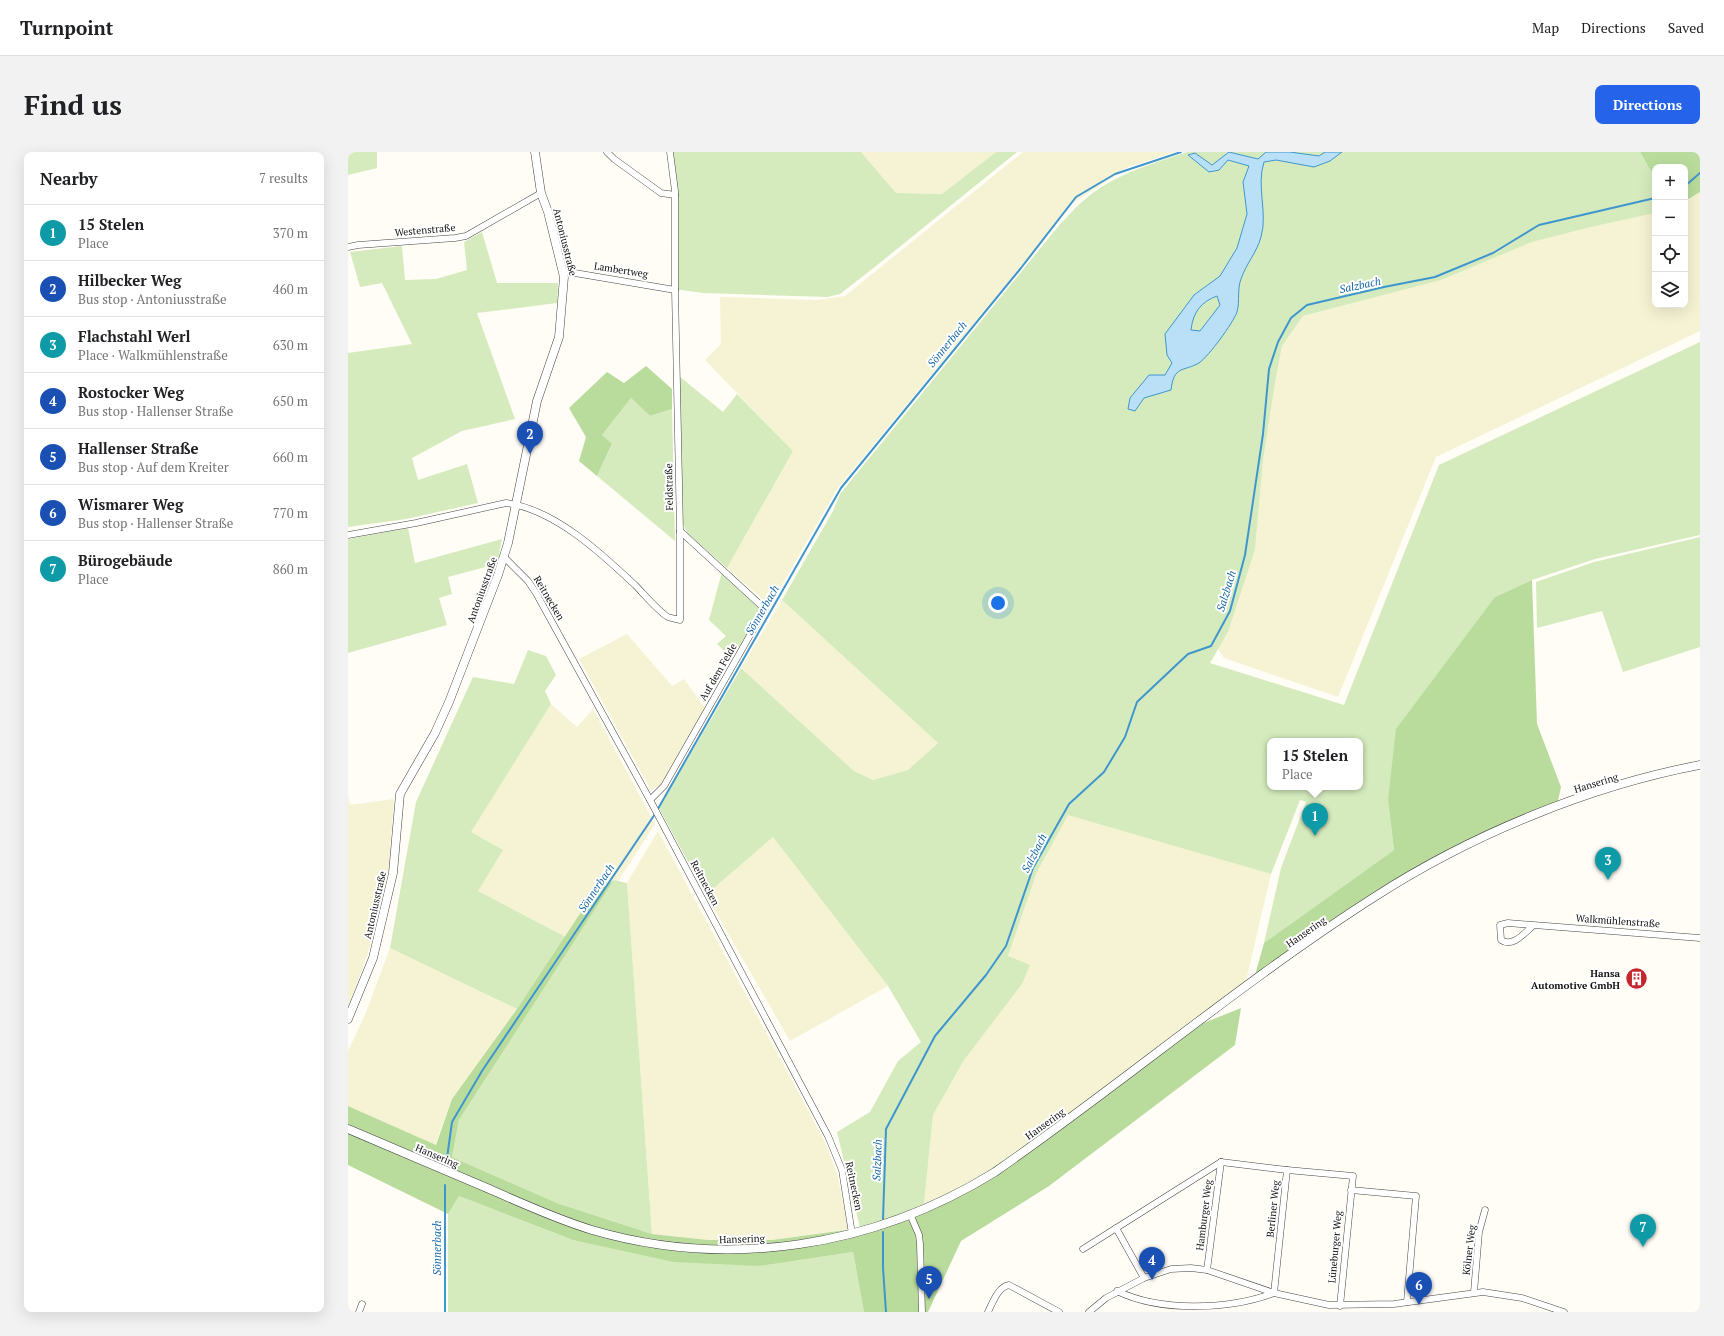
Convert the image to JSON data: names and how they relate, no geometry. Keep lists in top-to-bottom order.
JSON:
{
  "streets": {
    "street": [
      "Westenstraße",
      "Antoniusstraße",
      "Lambertweg",
      "Feldstraße",
      "Reitnecken",
      "Auf dem Felde",
      "Hansering",
      "Walkmühlenstraße",
      "Berliner Weg",
      "Hamburger Weg",
      "Lüneburger Weg",
      "Kölner Weg"
    ]
  },
  "crossings": [
    ["Westenstraße", "Antoniusstraße"],
    ["Antoniusstraße", "Lambertweg"],
    ["Antoniusstraße", "Feldstraße"],
    ["Antoniusstraße", "Reitnecken"],
    ["Lambertweg", "Feldstraße"],
    ["Feldstraße", "Auf dem Felde"],
    ["Reitnecken", "Auf dem Felde"],
    ["Reitnecken", "Hansering"],
    ["Berliner Weg", "Hamburger Weg"],
    ["Berliner Weg", "Lüneburger Weg"]
  ],
  "water": ["Salzbach", "Sönnerbach"],
  "places": {
    "building": ["Hansa Automotive GmbH"]
  },
  "page": {
    "header": "Turnpoint",
    "nav": ["Map", "Directions", "Saved"],
    "buttons": "Directions",
    "title": "Find us",
    "heading": ["Nearby", "7 results"],
    "map_buttons": ["+", "−"],
    "list": [
      {
        "mark": "1",
        "name": "15 Stelen",
        "note": "Place",
        "value": "370 m"
      },
      {
        "mark": "2",
        "name": "Hilbecker Weg",
        "note": "Bus stop · Antoniusstraße",
        "value": "460 m"
      },
      {
        "mark": "3",
        "name": "Flachstahl Werl",
        "note": "Place · Walkmühlenstraße",
        "value": "630 m"
      },
      {
        "mark": "4",
        "name": "Rostocker Weg",
        "note": "Bus stop · Hallenser Straße",
        "value": "650 m"
      },
      {
        "mark": "5",
        "name": "Hallenser Straße",
        "note": "Bus stop · Auf dem Kreiter",
        "value": "660 m"
      },
      {
        "mark": "6",
        "name": "Wismarer Weg",
        "note": "Bus stop · Hallenser Straße",
        "value": "770 m"
      },
      {
        "mark": "7",
        "name": "Bürogebäude",
        "note": "Place",
        "value": "860 m"
      }
    ],
    "pins": [
      "2",
      "1",
      "3",
      "7",
      "4",
      "5",
      "6"
    ],
    "popup": ["15 Stelen", "Place"]
  }
}
